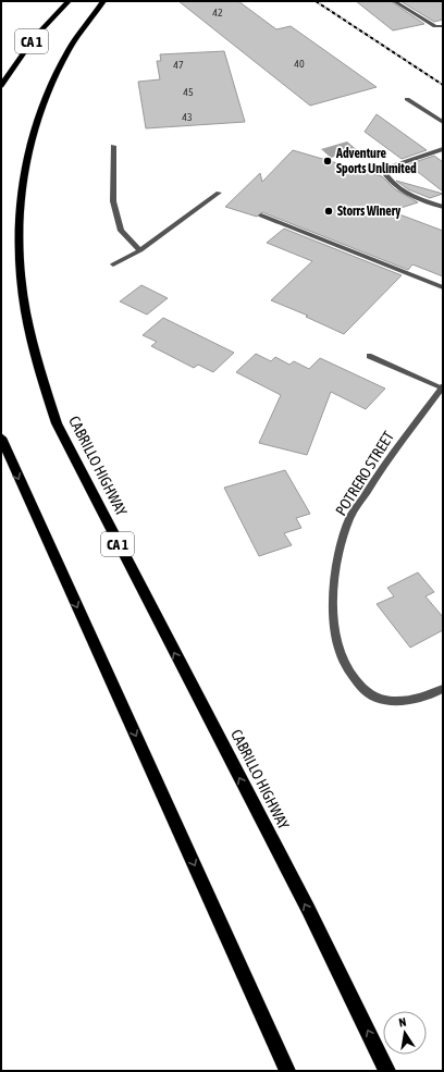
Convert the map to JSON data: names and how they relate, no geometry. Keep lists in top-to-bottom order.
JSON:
{
  "streets": {
    "highway": ["CA 1", "CABRILLO HIGHWAY"],
    "street": ["POTRERO STREET"]
  },
  "places": ["Adventure Sports Unlimited", "Storrs Winery"],
  "house_numbers": [
    "42",
    "40",
    "47",
    "45",
    "43"
  ],
  "north": "top"
}
